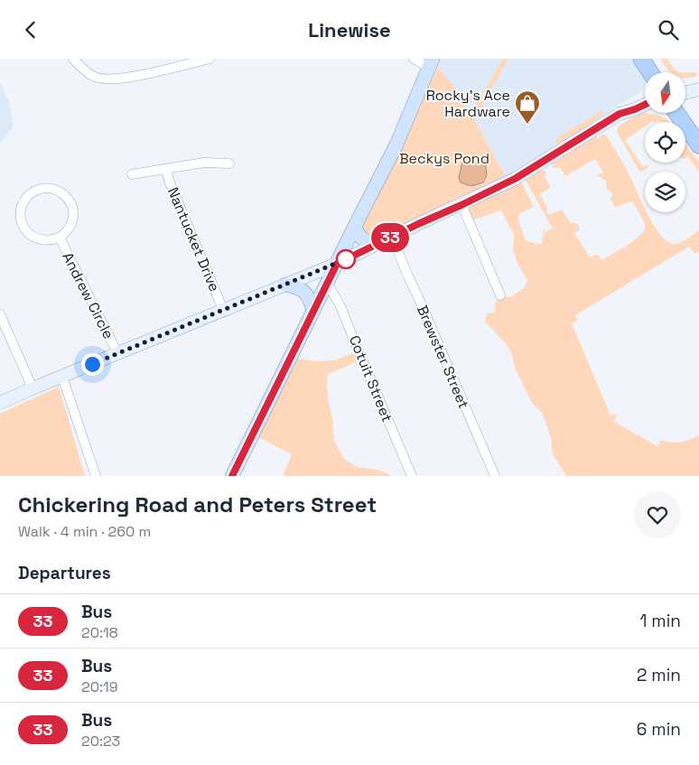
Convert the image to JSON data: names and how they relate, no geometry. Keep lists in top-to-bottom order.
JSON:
{
  "streets": {
    "street": [
      "Nantucket Drive",
      "Andrew Circle",
      "Brewster Street",
      "Cotuit Street"
    ]
  },
  "parks": ["Beckys Pond"],
  "places": {
    "shop": ["Rocky's Ace Hardware"]
  },
  "lines": ["bus line 33"],
  "north": "bottom",
  "page": {
    "header": "Linewise",
    "on_map": "33",
    "heading": [
      ["Chickering Road and Peters Street", "Walk · 4 min · 260 m"],
      "Departures"
    ],
    "list": [
      {
        "mark": "33",
        "name": "Bus",
        "note": "20:18",
        "value": "1 min"
      },
      {
        "mark": "33",
        "name": "Bus",
        "note": "20:19",
        "value": "2 min"
      },
      {
        "mark": "33",
        "name": "Bus",
        "note": "20:23",
        "value": "6 min"
      }
    ]
  }
}
